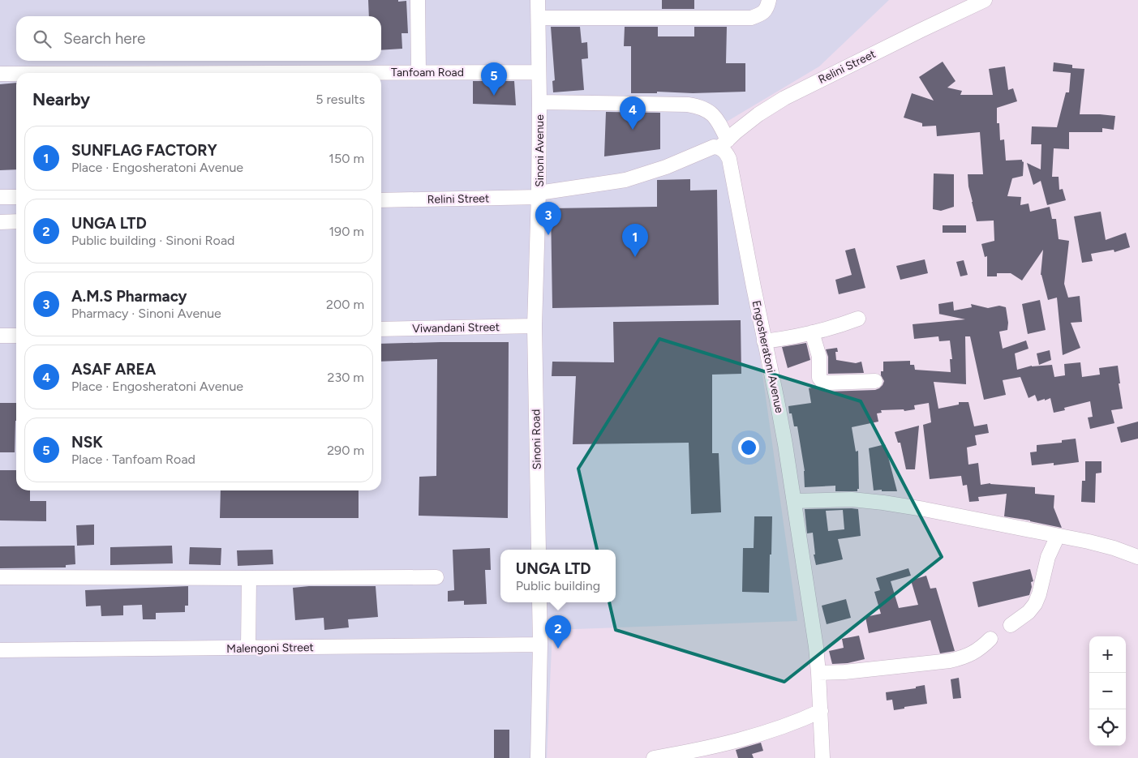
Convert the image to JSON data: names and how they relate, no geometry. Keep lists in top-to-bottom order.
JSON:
{
  "streets": {
    "street": [
      "Relini Street",
      "Tanfoam Road",
      "Sinoni Avenue",
      "Viwandani Street",
      "Engosheratoni Avenue",
      "Sinoni Road",
      "Malengoni Street"
    ]
  },
  "crossings": [
    ["Relini Street", "Sinoni Avenue"],
    ["Relini Street", "Engosheratoni Avenue"],
    ["Tanfoam Road", "Sinoni Avenue"],
    ["Sinoni Avenue", "Viwandani Street"],
    ["Sinoni Avenue", "Engosheratoni Avenue"],
    ["Sinoni Avenue", "Sinoni Road"],
    ["Viwandani Street", "Sinoni Road"]
  ],
  "page": {
    "search": "Search here",
    "pins": [
      "5",
      "4",
      "3",
      "1",
      "2"
    ],
    "heading": ["Nearby", "5 results"],
    "list": [
      {
        "mark": "1",
        "name": "SUNFLAG FACTORY",
        "note": "Place · Engosheratoni Avenue",
        "value": "150 m"
      },
      {
        "mark": "2",
        "name": "UNGA LTD",
        "note": "Public building · Sinoni Road",
        "value": "190 m"
      },
      {
        "mark": "3",
        "name": "A.M.S Pharmacy",
        "note": "Pharmacy · Sinoni Avenue",
        "value": "200 m"
      },
      {
        "mark": "4",
        "name": "ASAF AREA",
        "note": "Place · Engosheratoni Avenue",
        "value": "230 m"
      },
      {
        "mark": "5",
        "name": "NSK",
        "note": "Place · Tanfoam Road",
        "value": "290 m"
      }
    ],
    "popup": ["UNGA LTD", "Public building"],
    "map_buttons": ["+", "−"]
  }
}
